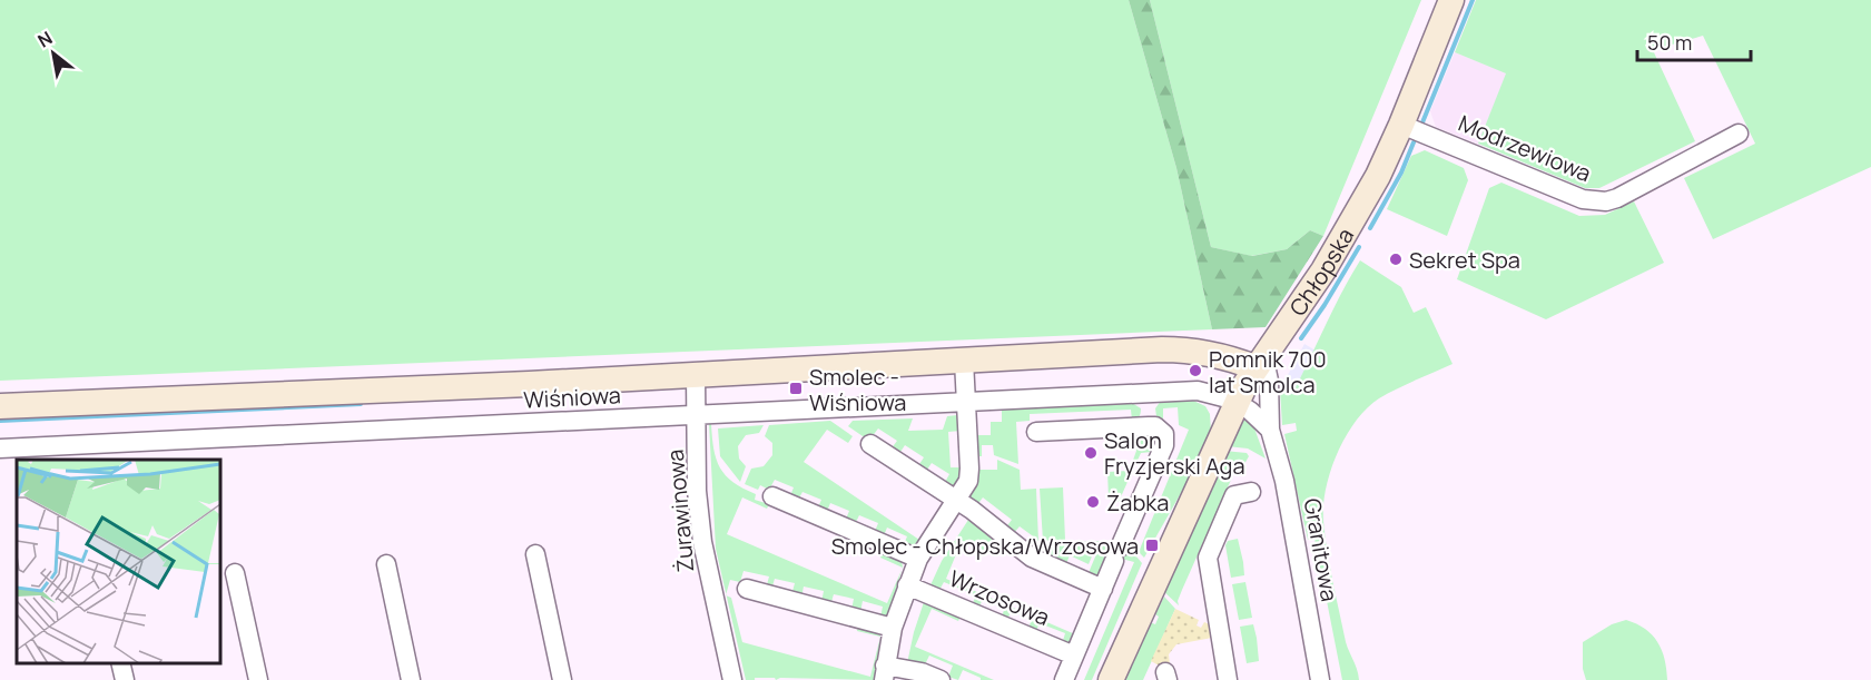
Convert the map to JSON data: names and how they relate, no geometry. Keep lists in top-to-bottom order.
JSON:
{
  "streets": {
    "street": [
      "Modrzewiowa",
      "Chłopska",
      "Wiśniowa",
      "Żurawinowa",
      "Granitowa",
      "Wrzosowa"
    ]
  },
  "crossings": [
    ["Modrzewiowa", "Chłopska"],
    ["Chłopska", "Wiśniowa"],
    ["Chłopska", "Granitowa"],
    ["Wiśniowa", "Żurawinowa"]
  ],
  "places": {
    "other": [
      "Sekret Spa",
      "Pomnik 700 lat Smolca",
      "Salon Fryzjerski Aga",
      "Żabka"
    ],
    "transit": ["Smolec - Wiśniowa", "Smolec - Chłopska/Wrzosowa"]
  },
  "scale_bar": "50 m",
  "north": "top left"
}
